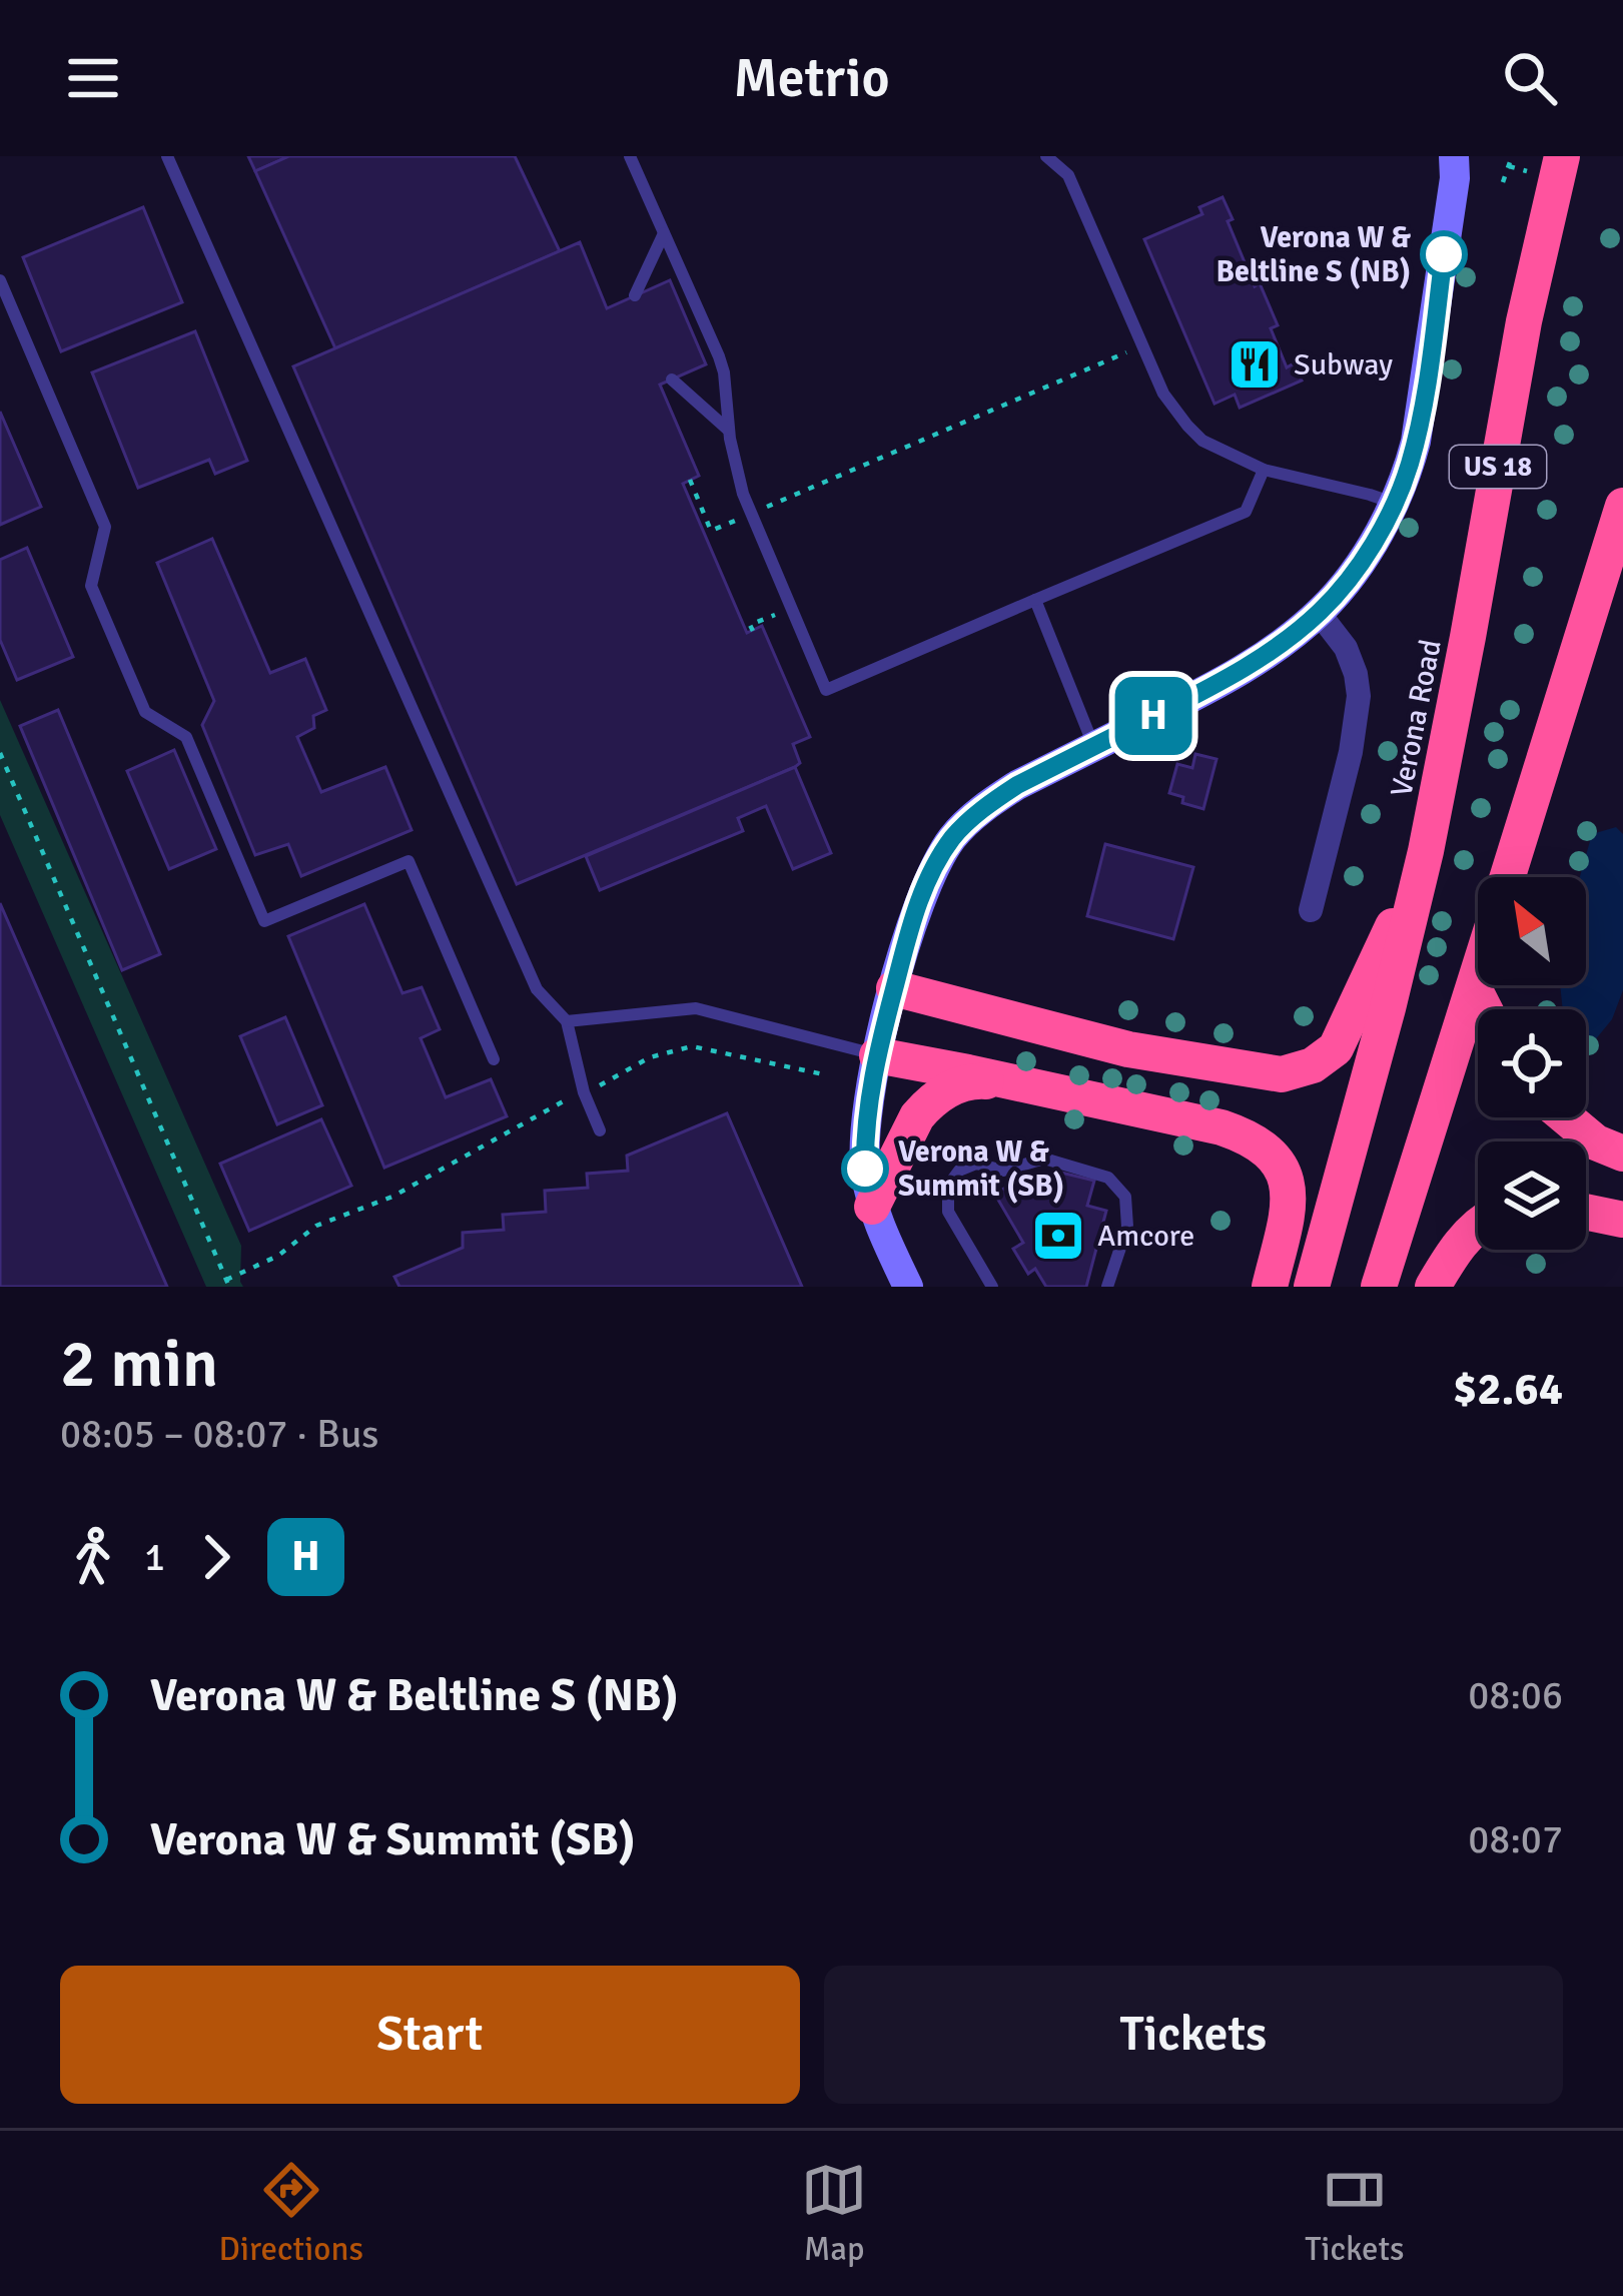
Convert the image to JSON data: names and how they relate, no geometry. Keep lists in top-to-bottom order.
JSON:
{
  "streets": {
    "highway": ["US 18", "Verona Road"]
  },
  "places": {
    "other": ["Verona W & Beltline S (NB)", "Verona W & Summit (SB)"],
    "restaurant": ["Subway"],
    "bank": ["Amcore"]
  },
  "lines": ["bus line H"],
  "north": "top left",
  "page": {
    "header": "Metrio",
    "on_map": "H",
    "heading": ["2 min", "08:05 – 08:07 · Bus", "$2.64"],
    "legs": ["1", "H"],
    "list": [
      {
        "name": "Verona W & Beltline S (NB)",
        "value": "08:06"
      },
      {
        "name": "Verona W & Summit (SB)",
        "value": "08:07"
      }
    ],
    "buttons": ["Start", "Tickets"],
    "tabs": ["Directions", "Map", "Tickets"]
  }
}
